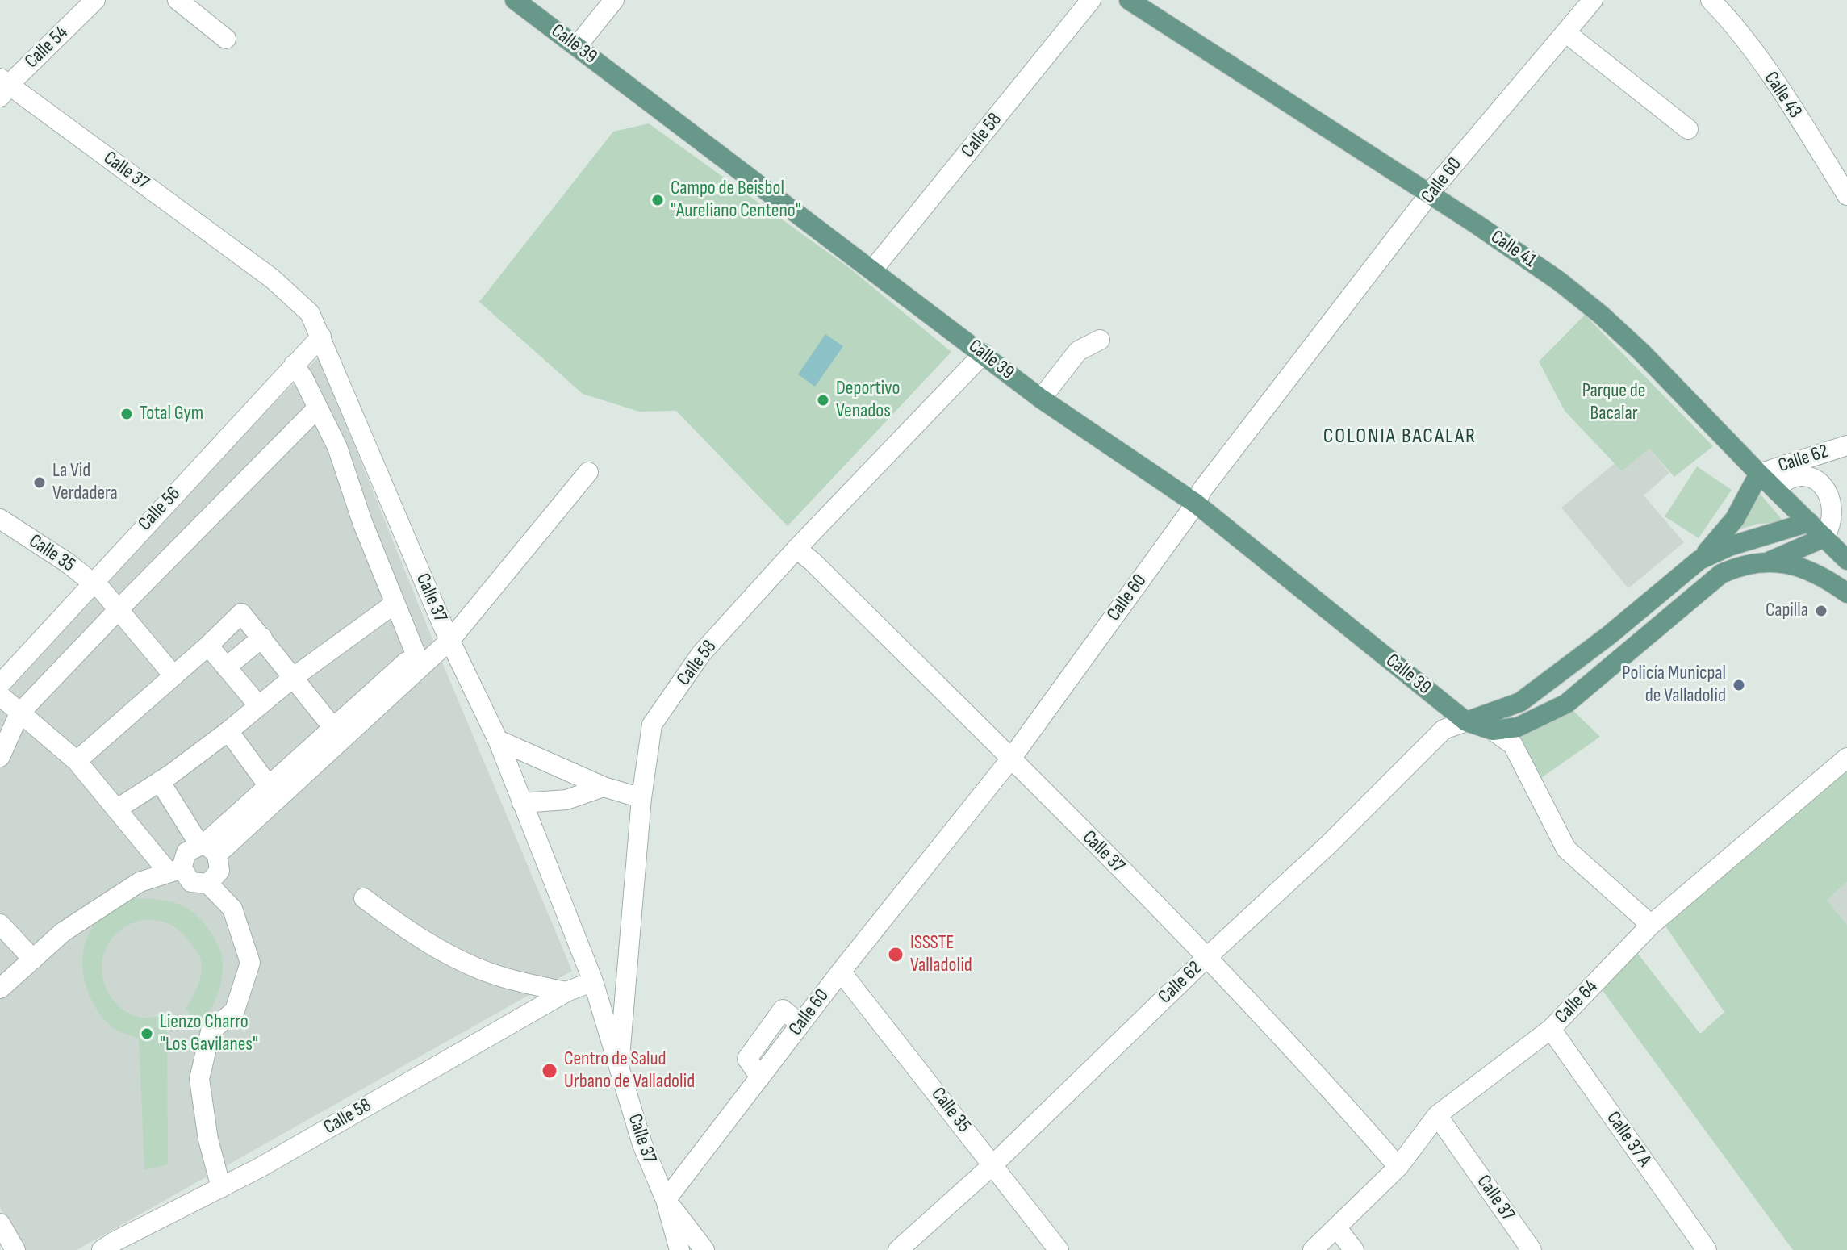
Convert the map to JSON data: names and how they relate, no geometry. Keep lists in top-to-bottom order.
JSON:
{
  "streets": {
    "main road": ["Calle 39", "Calle 41"],
    "street": [
      "Calle 54",
      "Calle 43",
      "Calle 58",
      "Calle 37",
      "Calle 60",
      "Calle 62",
      "Calle 56",
      "Calle 35",
      "Calle 64",
      "Calle 37 A"
    ]
  },
  "crossings": [
    ["Calle 39", "Calle 58"],
    ["Calle 39", "Calle 60"],
    ["Calle 39", "Calle 62"],
    ["Calle 54", "Calle 37"],
    ["Calle 58", "Calle 37"],
    ["Calle 37", "Calle 60"],
    ["Calle 37", "Calle 62"],
    ["Calle 37", "Calle 56"],
    ["Calle 37", "Calle 64"],
    ["Calle 60", "Calle 41"],
    ["Calle 60", "Calle 35"],
    ["Calle 41", "Calle 62"],
    ["Calle 62", "Calle 35"],
    ["Calle 56", "Calle 35"],
    ["Calle 64", "Calle 37 A"]
  ],
  "districts": ["COLONIA BACALAR"],
  "parks": ["Parque de Bacalar"],
  "places": [
    "Campo de Beisbol \"Aureliano Centeno\"",
    "Deportivo Venados",
    "Total Gym",
    "La Vid Verdadera",
    "Capilla",
    "Policía Municpal de Valladolid",
    "ISSSTE Valladolid",
    "Lienzo Charro \"Los Gavilanes\"",
    "Centro de Salud Urbano de Valladolid"
  ]
}
